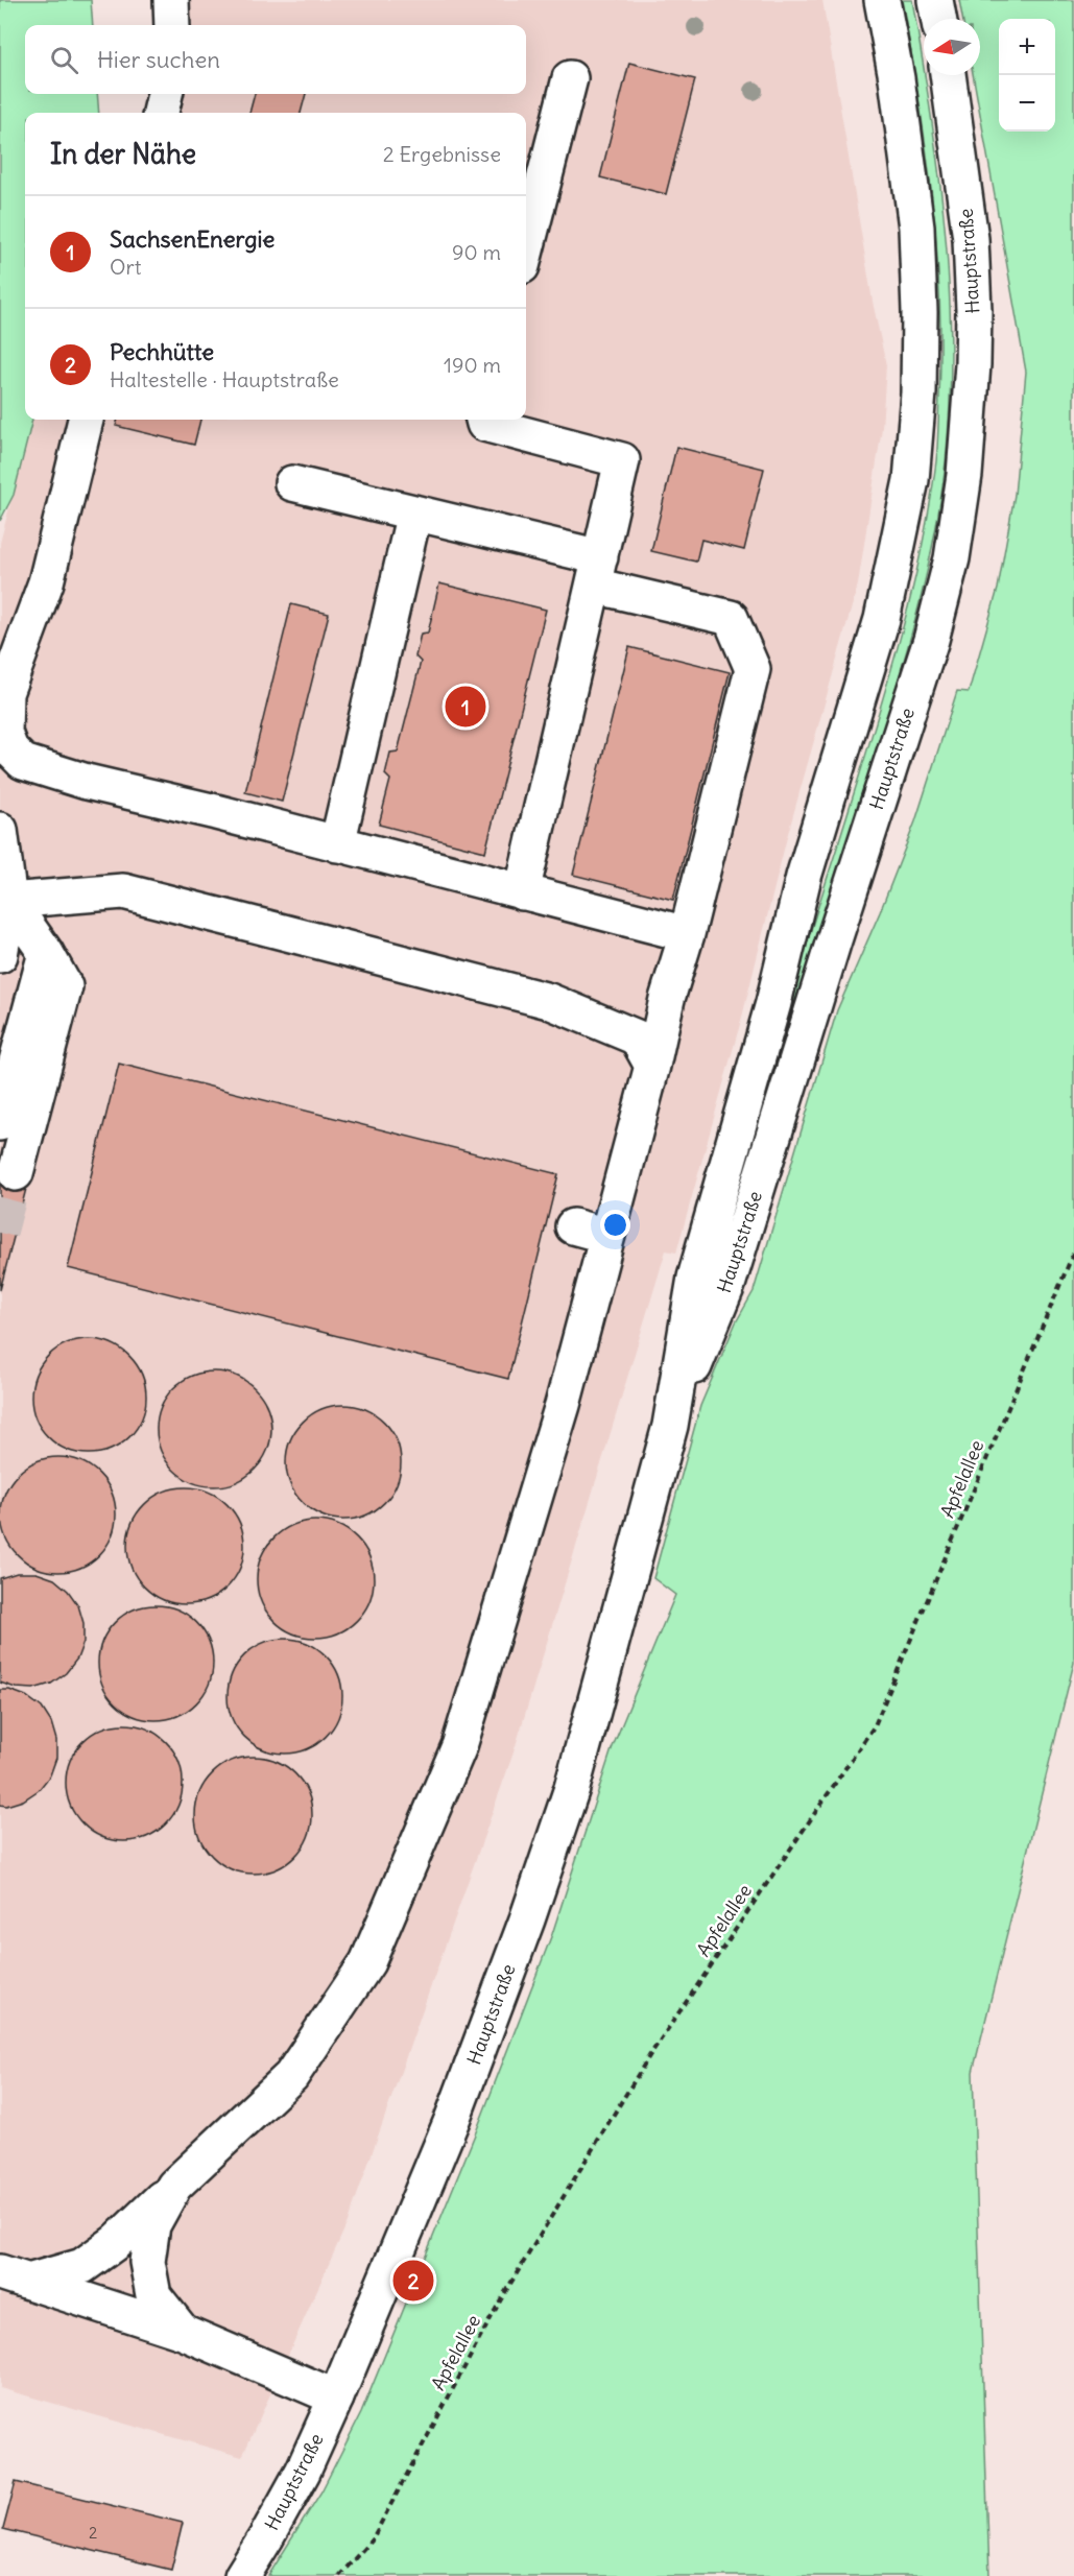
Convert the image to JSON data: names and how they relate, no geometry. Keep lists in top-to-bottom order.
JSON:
{
  "streets": {
    "main road": ["Hauptstraße"],
    "path": ["Apfelallee"]
  },
  "house_numbers": ["2"],
  "north": "left",
  "page": {
    "map_buttons": ["+", "−"],
    "search": "Hier suchen",
    "heading": ["In der Nähe", "2 Ergebnisse"],
    "list": [
      {
        "mark": "1",
        "name": "SachsenEnergie",
        "note": "Ort",
        "value": "90 m"
      },
      {
        "mark": "2",
        "name": "Pechhütte",
        "note": "Haltestelle · Hauptstraße",
        "value": "190 m"
      }
    ],
    "pins": ["1", "2"]
  }
}
